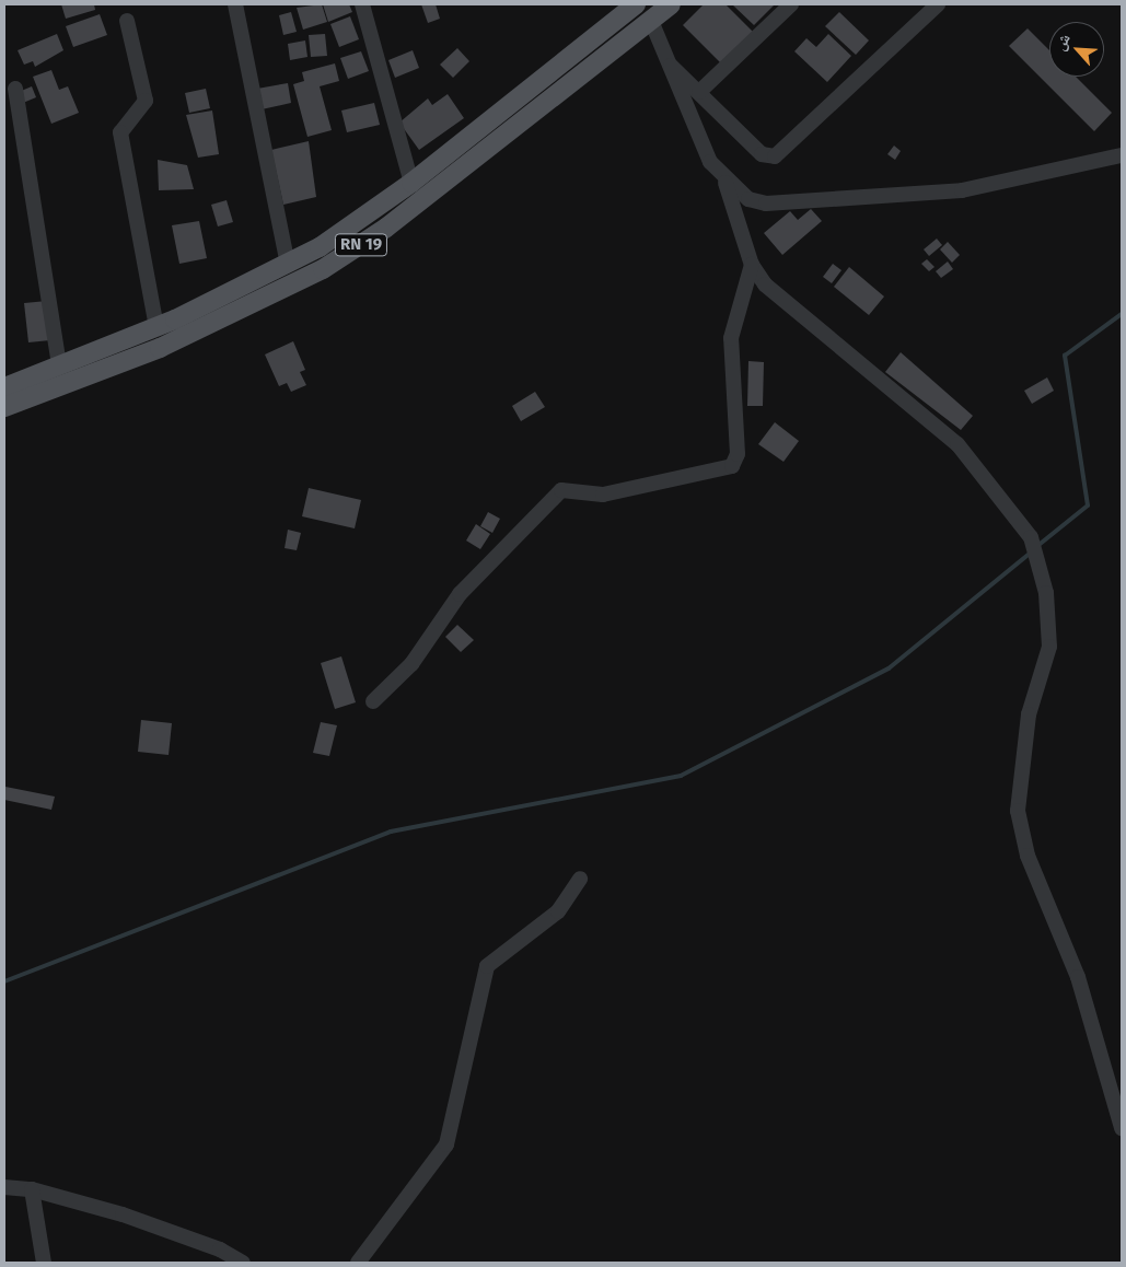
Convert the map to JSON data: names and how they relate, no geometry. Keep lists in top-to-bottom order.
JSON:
{
  "streets": {
    "main road": ["RN 19"]
  },
  "north": "top left"
}
